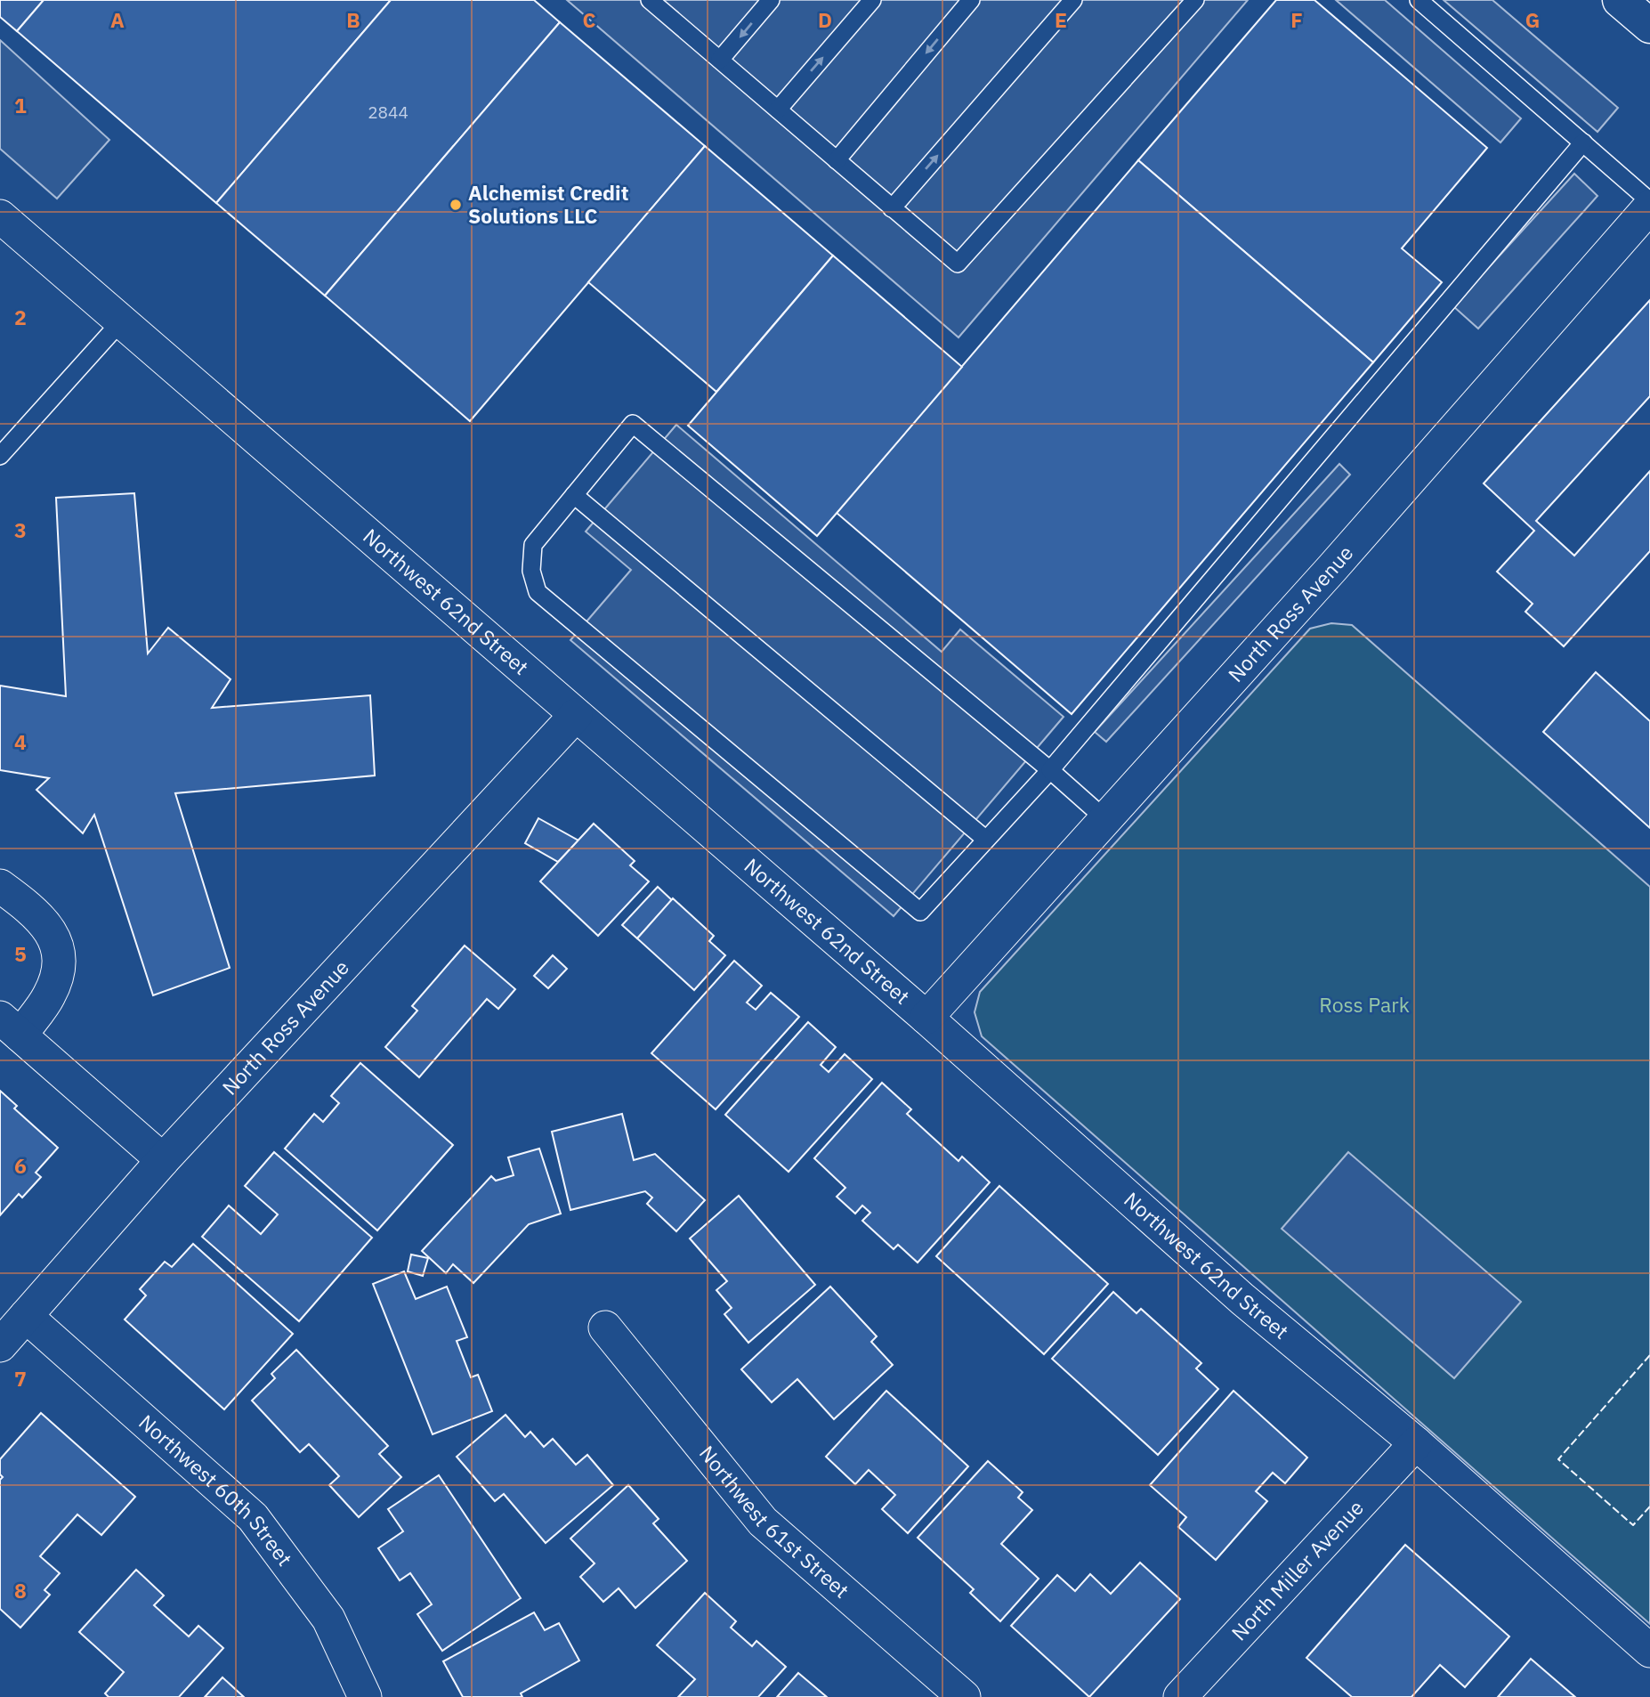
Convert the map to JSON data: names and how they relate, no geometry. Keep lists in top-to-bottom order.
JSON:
{
  "streets": {
    "street": [
      "Northwest 62nd Street",
      "North Ross Avenue",
      "Northwest 60th Street",
      "Northwest 61st Street",
      "North Miller Avenue"
    ]
  },
  "crossings": [
    ["Northwest 62nd Street", "North Ross Avenue"],
    ["Northwest 62nd Street", "North Miller Avenue"],
    ["North Ross Avenue", "Northwest 60th Street"]
  ],
  "parks": ["Ross Park"],
  "places": ["Alchemist Credit Solutions LLC"],
  "house_numbers": ["2844"],
  "grid": {
    "columns": [
      "A",
      "B",
      "C",
      "D",
      "E",
      "F",
      "G"
    ],
    "rows": [
      "1",
      "2",
      "3",
      "4",
      "5",
      "6",
      "7",
      "8"
    ]
  }
}
